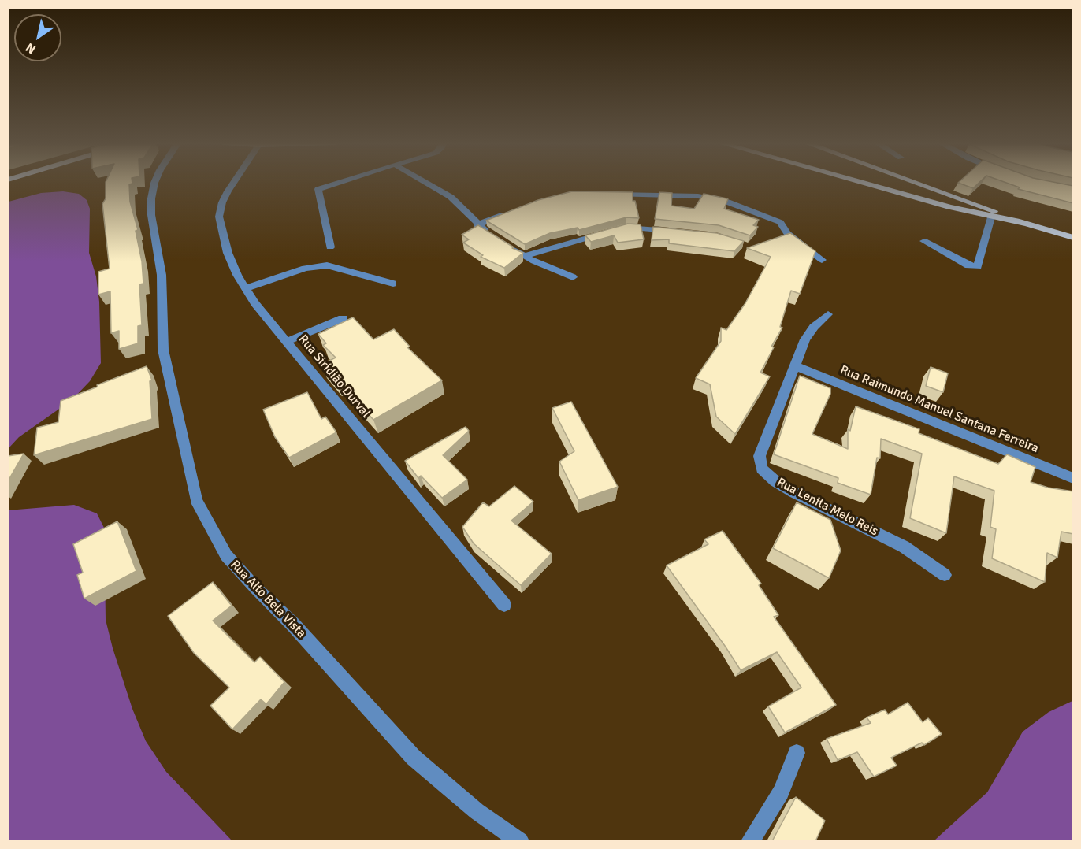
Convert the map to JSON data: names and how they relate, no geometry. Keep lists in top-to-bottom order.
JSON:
{
  "streets": {
    "street": [
      "Rua Siridião Durval",
      "Rua Raimundo Manuel Santana Ferreira",
      "Rua Lenita Melo Reis",
      "Rua Alto Bela Vista"
    ]
  },
  "crossings": [
    ["Rua Raimundo Manuel Santana Ferreira", "Rua Lenita Melo Reis"]
  ],
  "north": "bottom left"
}
